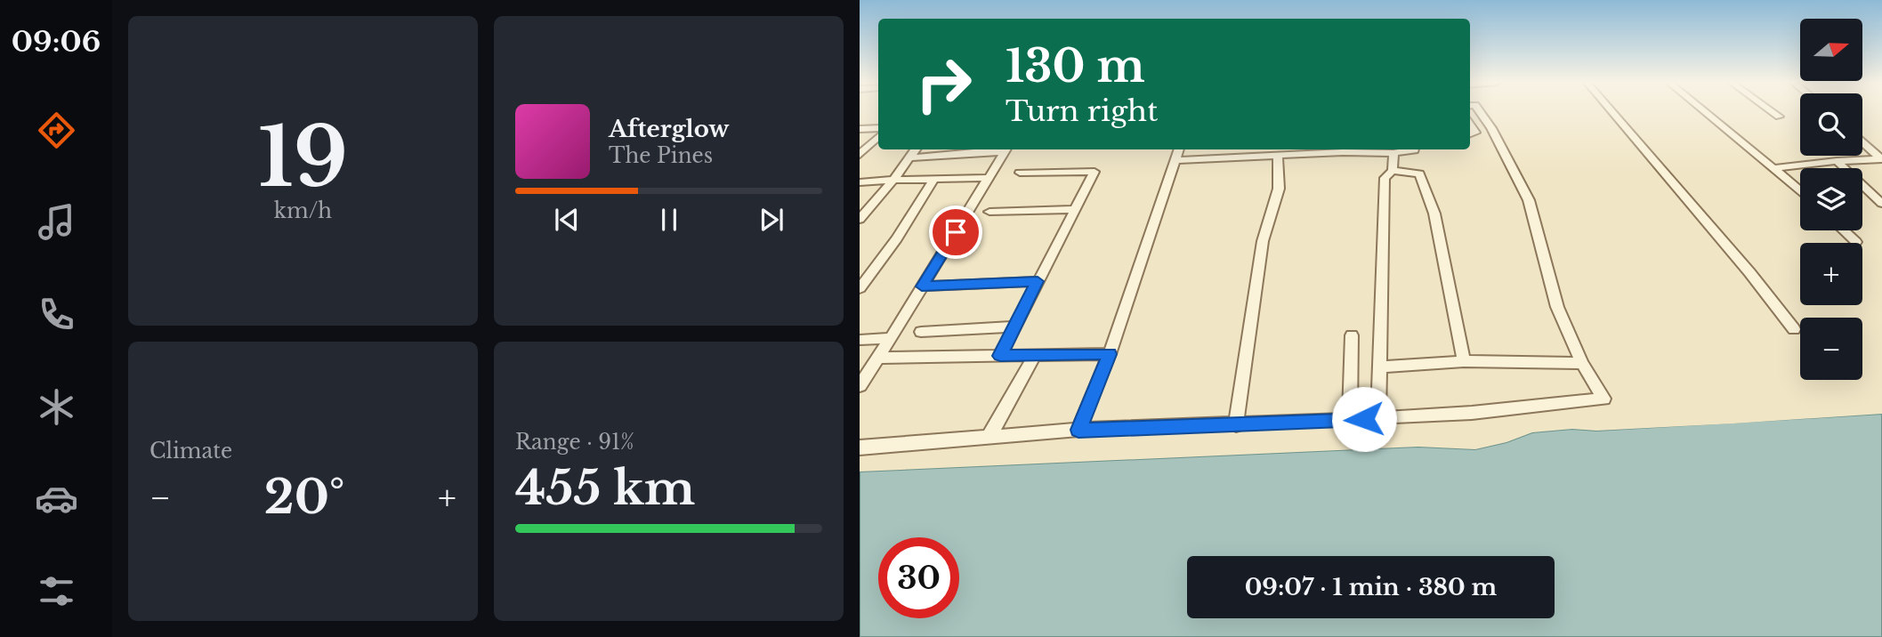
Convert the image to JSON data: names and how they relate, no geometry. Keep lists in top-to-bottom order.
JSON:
{
  "north": "right",
  "page": {
    "tabs": "09:06",
    "tile": [
      ["19", "km/h"],
      "Climate",
      ["Range · 91%", "455 km"]
    ],
    "map_buttons": ["+", "−"],
    "turn": ["130 m", "Turn right"],
    "song": ["Afterglow", "The Pines"],
    "heat": ["−", "20°", "+"],
    "limit": "30",
    "trip": "09:07 · 1 min · 380 m"
  }
}
